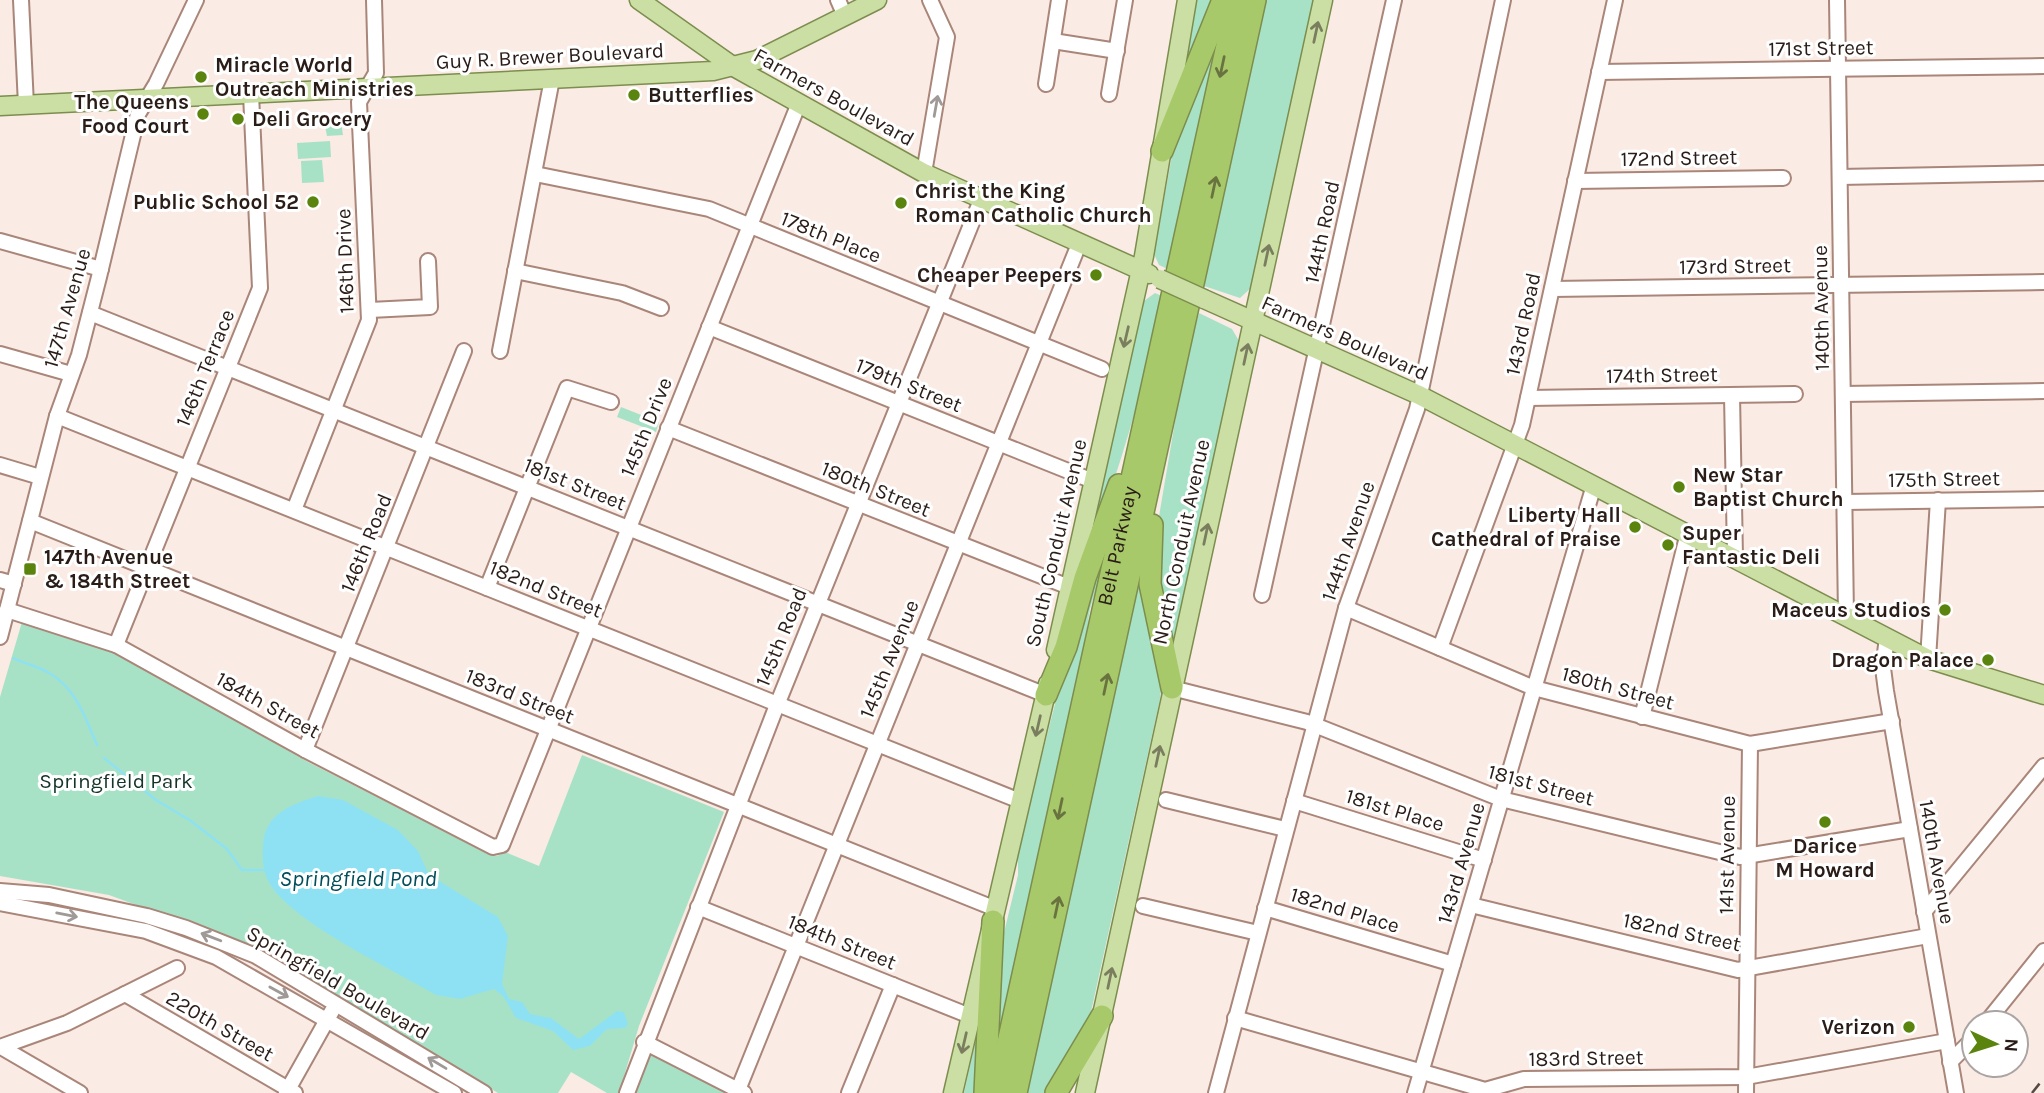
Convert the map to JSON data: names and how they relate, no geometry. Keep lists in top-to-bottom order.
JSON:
{
  "streets": {
    "highway": ["Belt Parkway"],
    "main road": [
      "Guy R. Brewer Boulevard",
      "Farmers Boulevard",
      "North Conduit Avenue",
      "South Conduit Avenue"
    ],
    "street": [
      "171st Street",
      "172nd Street",
      "144th Road",
      "178th Place",
      "146th Drive",
      "173rd Street",
      "147th Avenue",
      "140th Avenue",
      "143rd Road",
      "146th Terrace",
      "174th Street",
      "179th Street",
      "145th Drive",
      "175th Street",
      "181st Street",
      "180th Street",
      "144th Avenue",
      "146th Road",
      "182nd Street",
      "145th Road",
      "145th Avenue",
      "183rd Street",
      "184th Street",
      "181st Place",
      "141st Avenue",
      "143rd Avenue",
      "182nd Place",
      "Springfield Boulevard",
      "220th Street"
    ]
  },
  "crossings": [
    ["171st Street", "140th Avenue"],
    ["171st Street", "143rd Road"],
    ["Guy R. Brewer Boulevard", "Farmers Boulevard"],
    ["Guy R. Brewer Boulevard", "146th Drive"],
    ["Guy R. Brewer Boulevard", "147th Avenue"],
    ["Guy R. Brewer Boulevard", "146th Terrace"],
    ["Farmers Boulevard", "144th Road"],
    ["Farmers Boulevard", "140th Avenue"],
    ["Farmers Boulevard", "143rd Road"],
    ["Farmers Boulevard", "145th Drive"],
    ["Farmers Boulevard", "144th Avenue"],
    ["Farmers Boulevard", "North Conduit Avenue"],
    ["Farmers Boulevard", "South Conduit Avenue"],
    ["Farmers Boulevard", "145th Road"],
    ["Farmers Boulevard", "145th Avenue"],
    ["Farmers Boulevard", "143rd Avenue"],
    ["172nd Street", "143rd Road"],
    ["178th Place", "145th Drive"],
    ["178th Place", "145th Road"],
    ["178th Place", "145th Avenue"],
    ["146th Drive", "181st Street"],
    ["146th Drive", "182nd Street"],
    ["173rd Street", "140th Avenue"],
    ["173rd Street", "143rd Road"],
    ["147th Avenue", "181st Street"],
    ["147th Avenue", "182nd Street"],
    ["147th Avenue", "183rd Street"],
    ["147th Avenue", "184th Street"],
    ["140th Avenue", "175th Street"],
    ["140th Avenue", "181st Street"],
    ["140th Avenue", "180th Street"],
    ["140th Avenue", "182nd Street"],
    ["140th Avenue", "183rd Street"],
    ["143rd Road", "174th Street"],
    ["143rd Road", "180th Street"],
    ["146th Terrace", "181st Street"],
    ["146th Terrace", "182nd Street"],
    ["146th Terrace", "183rd Street"],
    ["146th Terrace", "184th Street"],
    ["179th Street", "145th Drive"],
    ["179th Street", "South Conduit Avenue"],
    ["179th Street", "145th Road"],
    ["179th Street", "145th Avenue"],
    ["145th Drive", "181st Street"],
    ["145th Drive", "180th Street"],
    ["145th Drive", "182nd Street"],
    ["145th Drive", "183rd Street"],
    ["145th Drive", "184th Street"],
    ["181st Street", "144th Avenue"],
    ["181st Street", "North Conduit Avenue"],
    ["181st Street", "146th Road"],
    ["181st Street", "South Conduit Avenue"],
    ["181st Street", "145th Road"],
    ["181st Street", "145th Avenue"],
    ["181st Street", "141st Avenue"],
    ["181st Street", "143rd Avenue"],
    ["180th Street", "144th Avenue"],
    ["180th Street", "South Conduit Avenue"],
    ["180th Street", "145th Road"],
    ["180th Street", "145th Avenue"],
    ["180th Street", "141st Avenue"],
    ["180th Street", "143rd Avenue"],
    ["144th Avenue", "183rd Street"],
    ["144th Avenue", "181st Place"],
    ["144th Avenue", "182nd Place"],
    ["146th Road", "182nd Street"],
    ["146th Road", "183rd Street"],
    ["146th Road", "184th Street"],
    ["South Conduit Avenue", "182nd Street"],
    ["South Conduit Avenue", "183rd Street"],
    ["South Conduit Avenue", "184th Street"],
    ["182nd Street", "145th Road"],
    ["182nd Street", "145th Avenue"],
    ["182nd Street", "141st Avenue"],
    ["182nd Street", "143rd Avenue"],
    ["145th Road", "183rd Street"],
    ["145th Road", "184th Street"],
    ["145th Avenue", "183rd Street"],
    ["145th Avenue", "184th Street"],
    ["183rd Street", "141st Avenue"],
    ["183rd Street", "143rd Avenue"],
    ["181st Place", "143rd Avenue"],
    ["143rd Avenue", "182nd Place"]
  ],
  "one_way": ["North Conduit Avenue", "South Conduit Avenue"],
  "water": ["Springfield Pond"],
  "parks": ["Springfield Park"],
  "places": {
    "other": [
      "Miracle World Outreach Ministries",
      "Butterflies",
      "The Queens Food Court",
      "Deli Grocery",
      "Public School 52",
      "Christ the King Roman Catholic Church",
      "Cheaper Peepers",
      "New Star Baptist Church",
      "Liberty Hall Cathedral of Praise",
      "Super Fantastic Deli",
      "Maceus Studios",
      "Dragon Palace",
      "Darice M Howard",
      "Verizon"
    ],
    "transit": ["147th Avenue & 184th Street"]
  },
  "north": "right"
}
